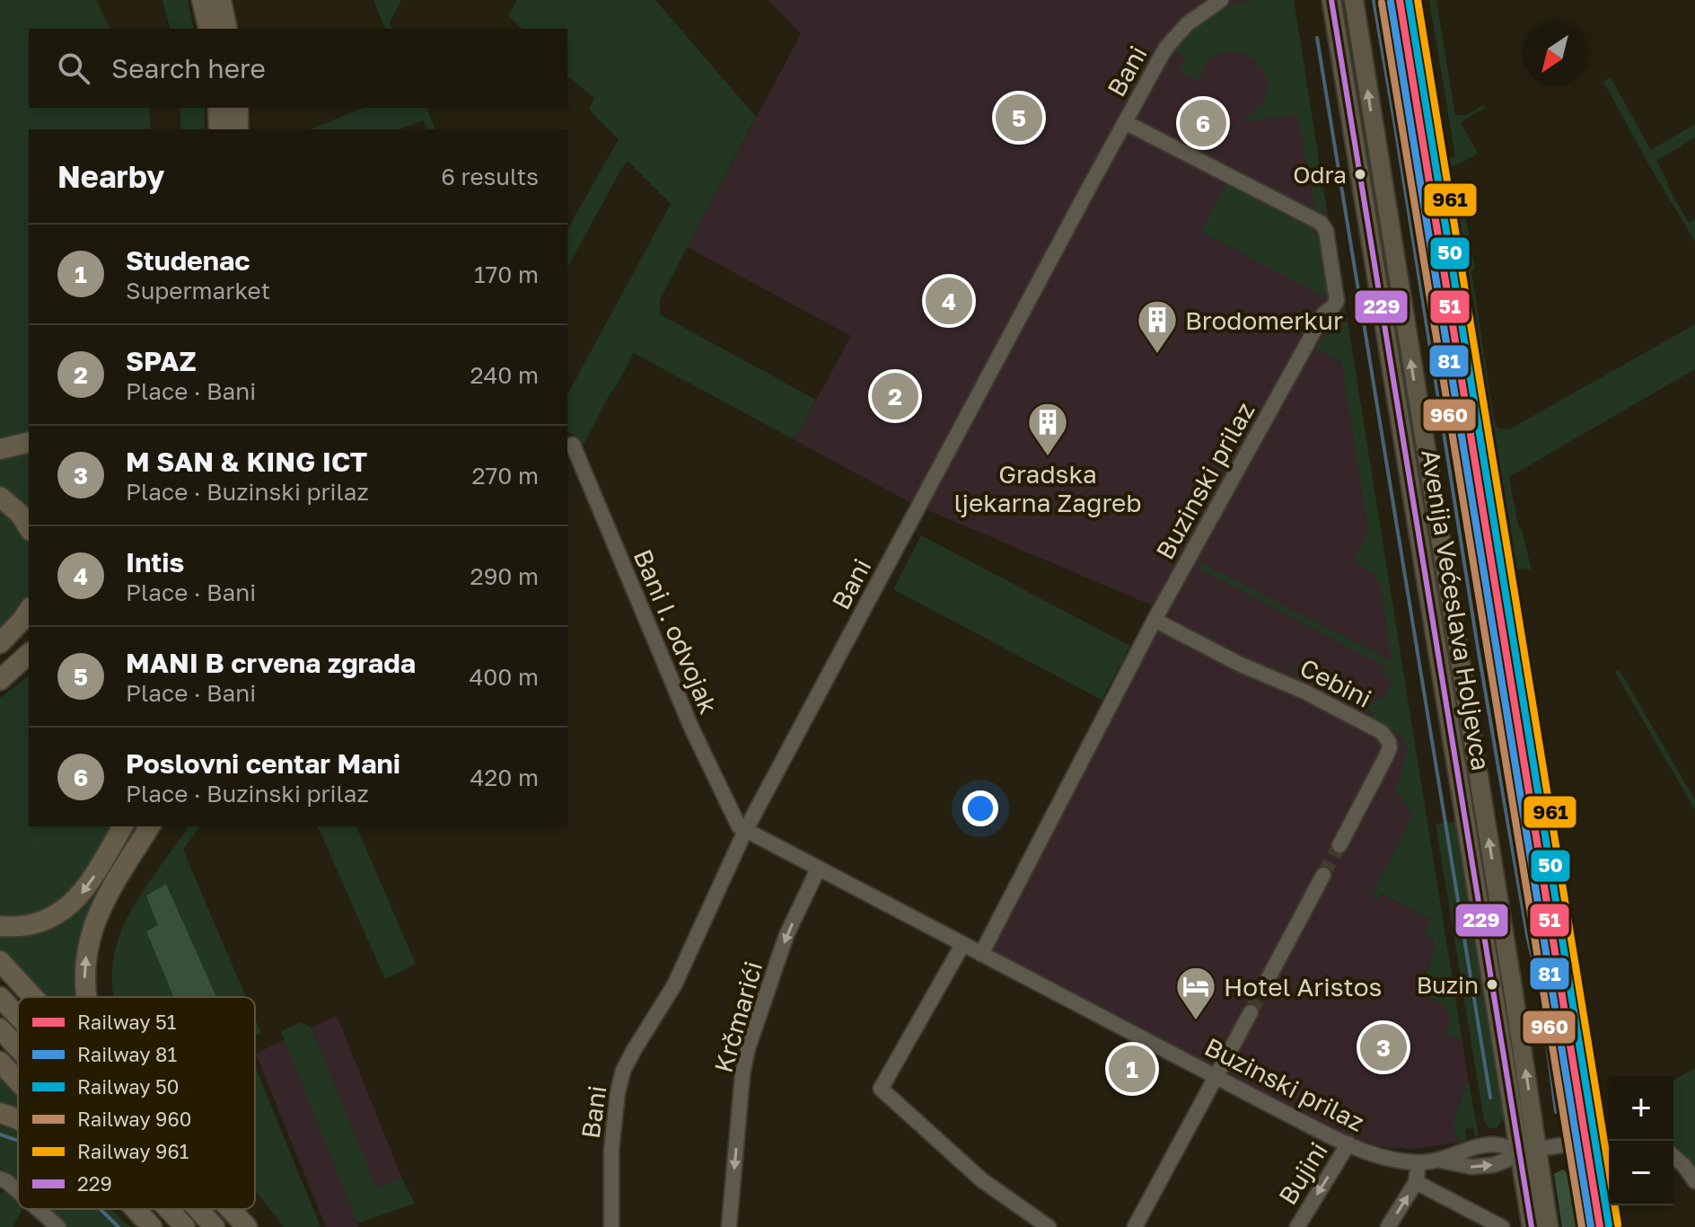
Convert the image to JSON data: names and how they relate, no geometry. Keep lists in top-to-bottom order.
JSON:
{
  "streets": {
    "main road": ["Avenija Većeslava Holjevca"],
    "street": [
      "Bani",
      "Buzinski prilaz",
      "Bani I. odvojak",
      "Cebini",
      "Krčmarići",
      "Bujini"
    ]
  },
  "crossings": [
    ["Bani", "Buzinski prilaz"],
    ["Bani", "Bani I. odvojak"],
    ["Buzinski prilaz", "Avenija Većeslava Holjevca"],
    ["Buzinski prilaz", "Bani I. odvojak"],
    ["Buzinski prilaz", "Cebini"],
    ["Buzinski prilaz", "Krčmarići"],
    ["Buzinski prilaz", "Bujini"]
  ],
  "one_way": ["Krčmarići"],
  "places": {
    "other": ["Odra", "Buzin"],
    "building": ["Brodomerkur", "Gradska ljekarna Zagreb"],
    "hotel": ["Hotel Aristos"]
  },
  "lines": [
    "rail line 51",
    "rail line 50",
    "rail line 961",
    "transit line 229",
    "rail line 81",
    "rail line 960"
  ],
  "legend": [
    "Railway 51",
    "Railway 81",
    "Railway 50",
    "Railway 960",
    "Railway 961",
    "229"
  ],
  "north": "bottom left",
  "page": {
    "search": "Search here",
    "pins": [
      "5",
      "6",
      "4",
      "2",
      "3",
      "1"
    ],
    "heading": ["Nearby", "6 results"],
    "list": [
      {
        "mark": "1",
        "name": "Studenac",
        "note": "Supermarket",
        "value": "170 m"
      },
      {
        "mark": "2",
        "name": "SPAZ",
        "note": "Place · Bani",
        "value": "240 m"
      },
      {
        "mark": "3",
        "name": "M SAN & KING ICT",
        "note": "Place · Buzinski prilaz",
        "value": "270 m"
      },
      {
        "mark": "4",
        "name": "Intis",
        "note": "Place · Bani",
        "value": "290 m"
      },
      {
        "mark": "5",
        "name": "MANI B crvena zgrada",
        "note": "Place · Bani",
        "value": "400 m"
      },
      {
        "mark": "6",
        "name": "Poslovni centar Mani",
        "note": "Place · Buzinski prilaz",
        "value": "420 m"
      }
    ],
    "map_buttons": ["+", "−"]
  }
}
